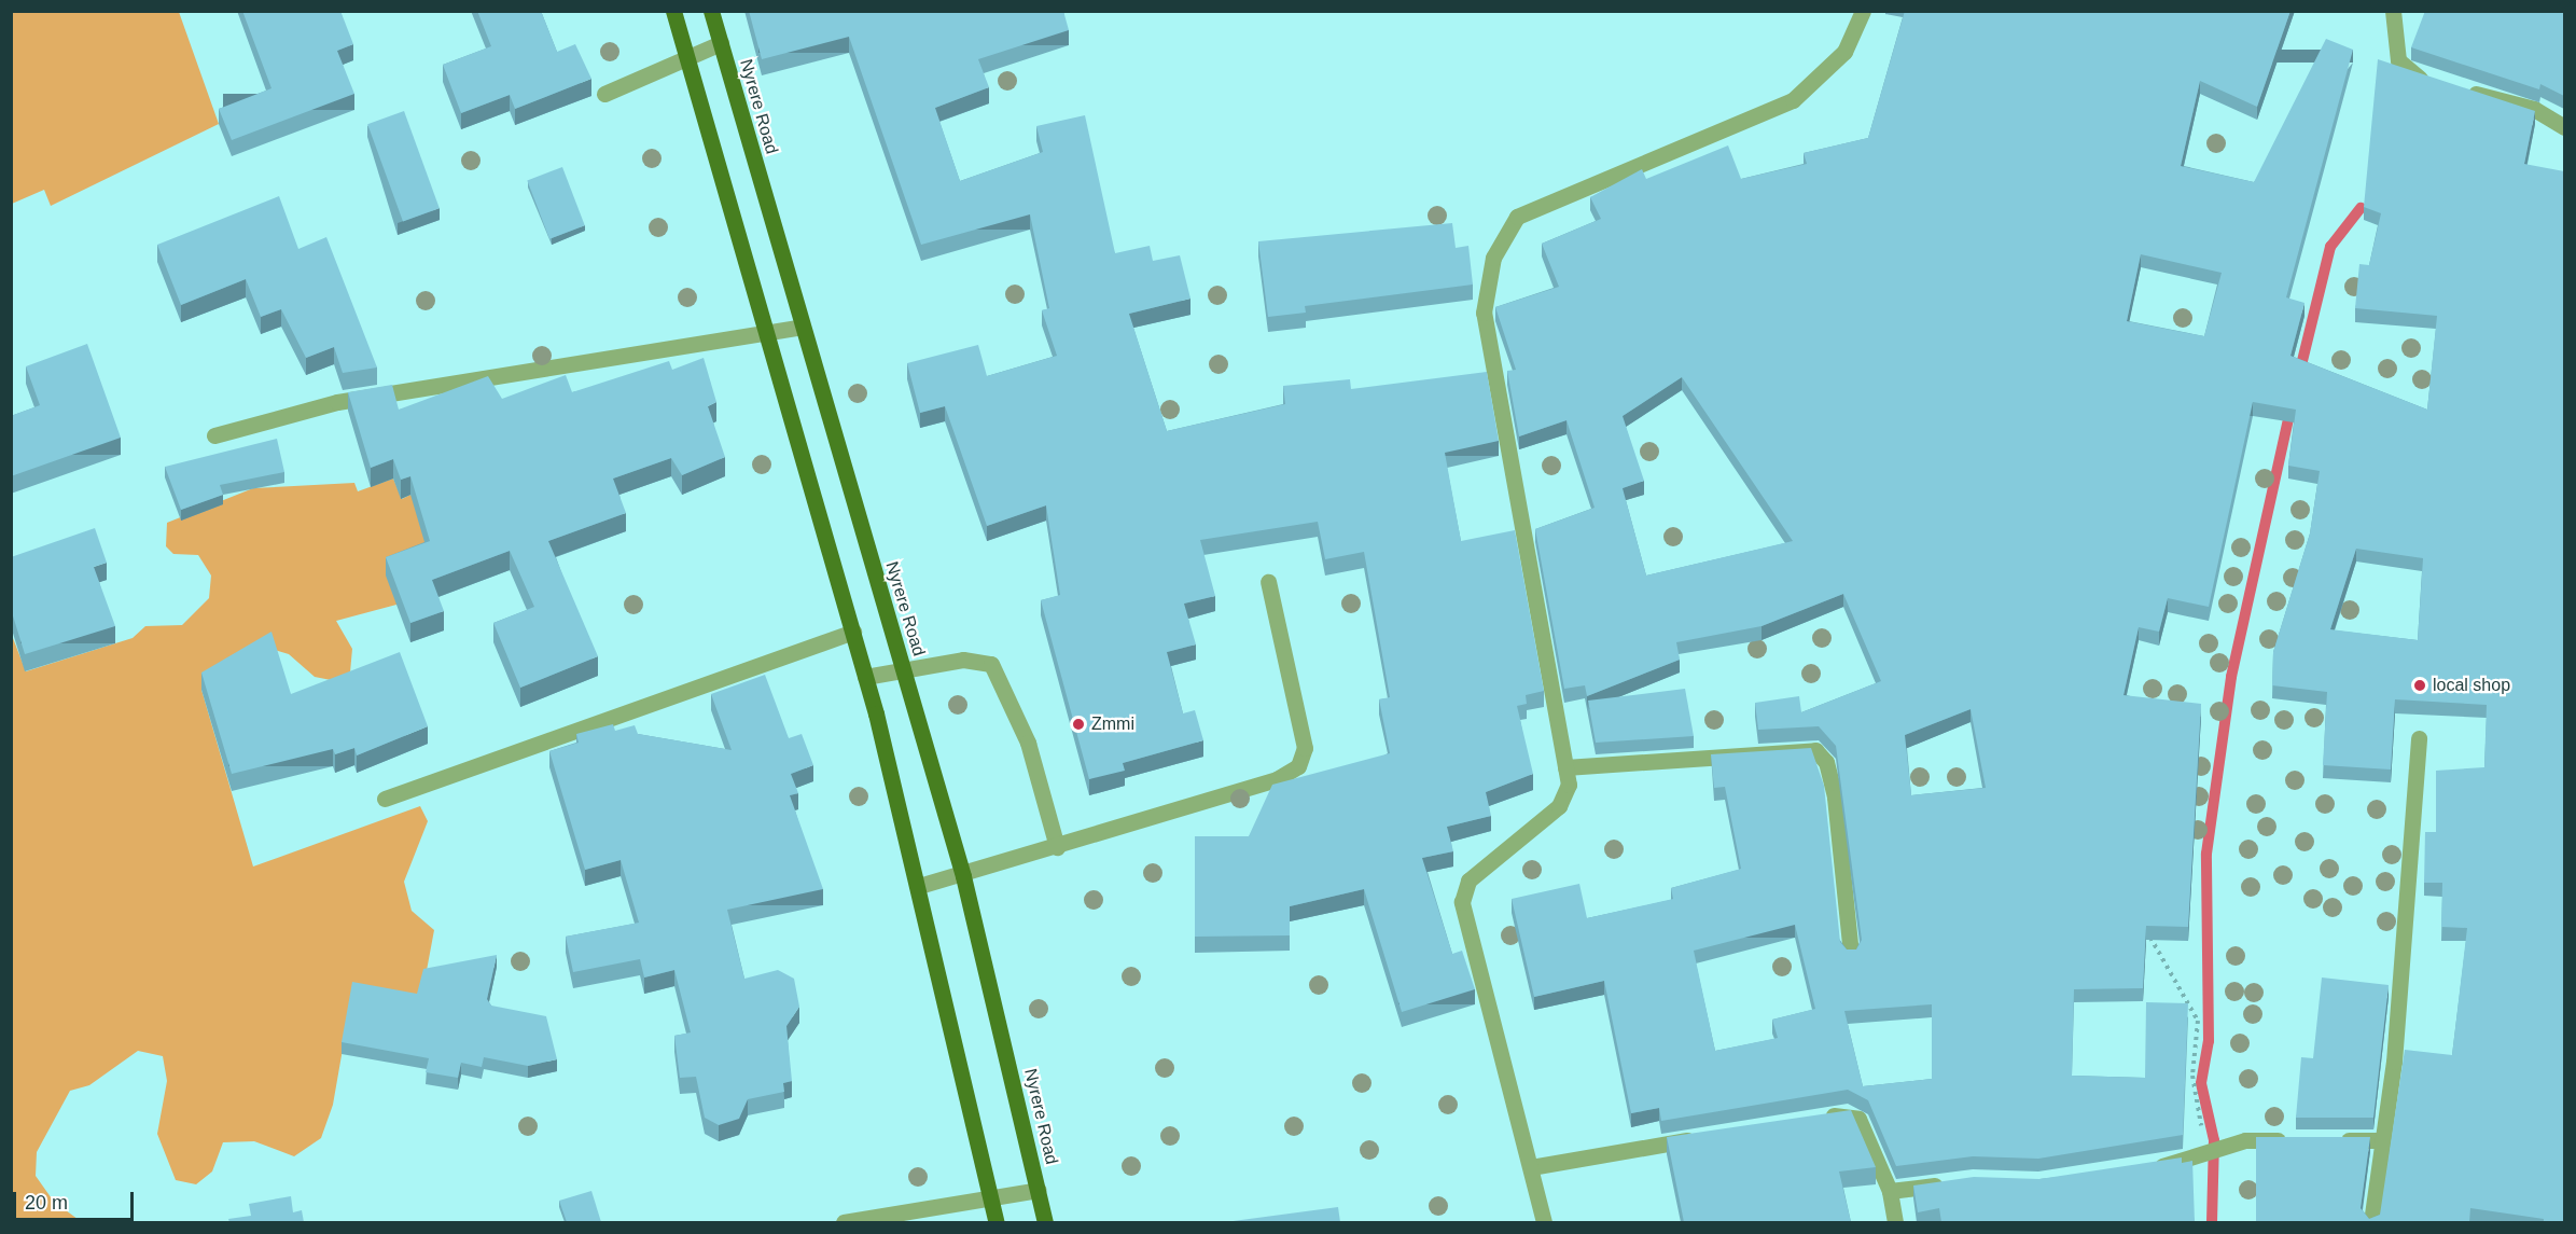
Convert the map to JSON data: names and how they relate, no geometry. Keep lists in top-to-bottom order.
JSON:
{
  "streets": {
    "main road": ["Nyrere Road"]
  },
  "places": ["local shop", "Zmmi"],
  "scale_bar": "20 m"
}
